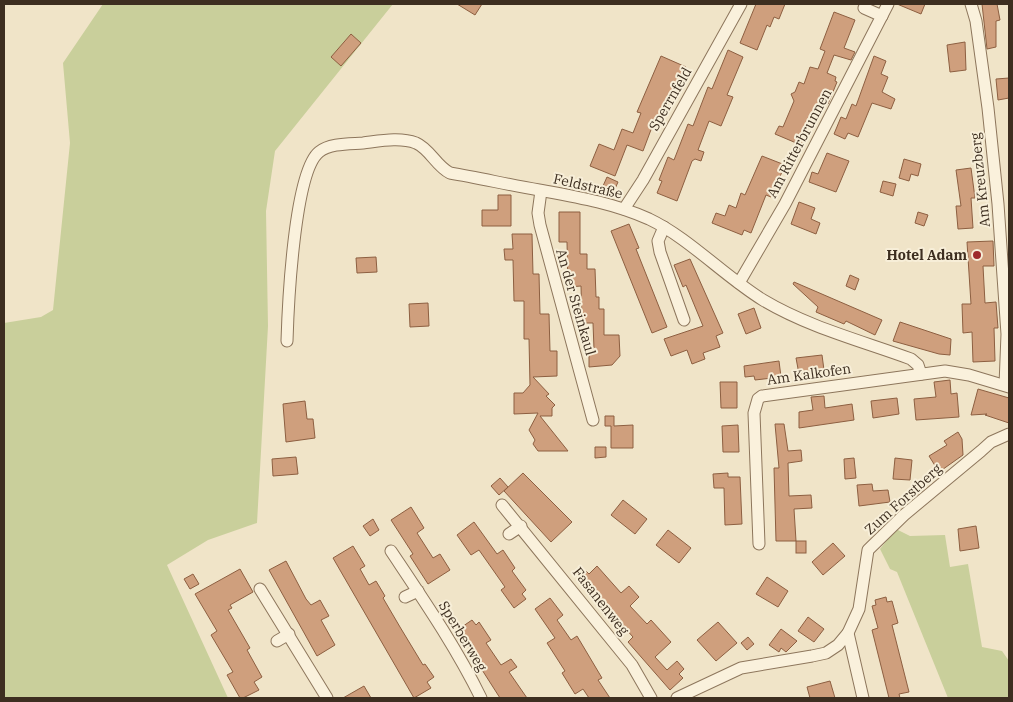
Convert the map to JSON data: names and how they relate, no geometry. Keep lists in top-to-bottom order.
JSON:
{
  "streets": {
    "street": [
      "Sperrnfeld",
      "Am Ritterbrunnen",
      "Am Kreuzberg",
      "Feldstraße",
      "An der Steinkaul",
      "Am Kalkofen",
      "Zum Forstberg",
      "Fasanenweg",
      "Sperberweg"
    ]
  },
  "crossings": [
    ["Sperrnfeld", "Feldstraße"],
    ["Am Ritterbrunnen", "Feldstraße"],
    ["Feldstraße", "An der Steinkaul"],
    ["Feldstraße", "Am Kalkofen"]
  ],
  "places": ["Hotel Adam"]
}
